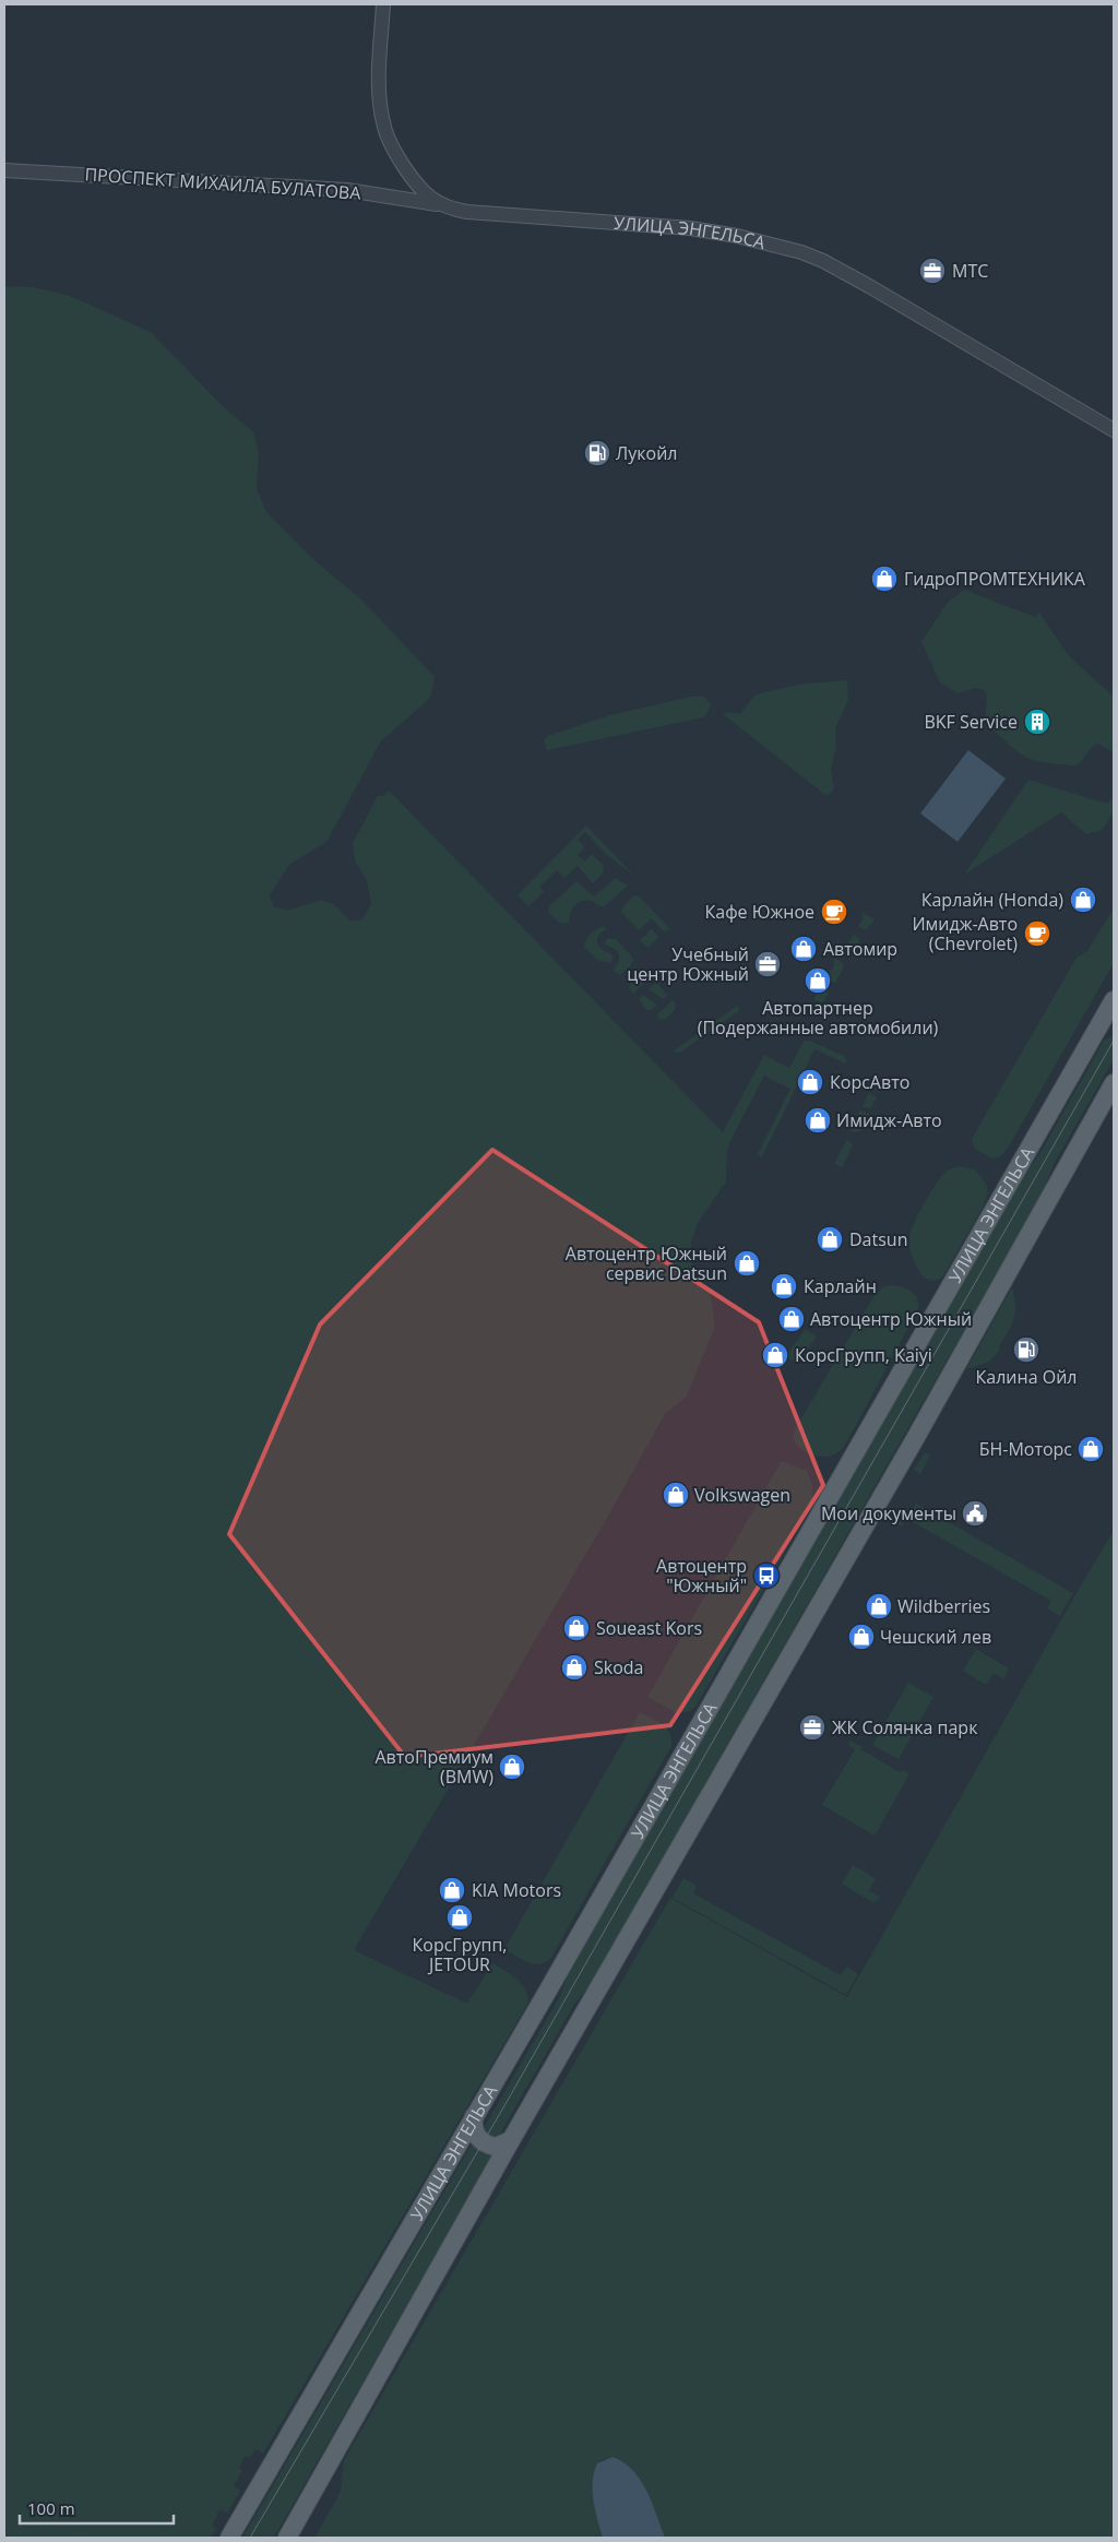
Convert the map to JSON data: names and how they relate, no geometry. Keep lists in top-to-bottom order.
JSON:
{
  "streets": {
    "main road": ["УЛИЦА ЭНГЕЛЬСА"],
    "street": ["ПРОСПЕКТ МИХАИЛА БУЛАТОВА"]
  },
  "crossings": [
    ["ПРОСПЕКТ МИХАИЛА БУЛАТОВА", "УЛИЦА ЭНГЕЛЬСА"]
  ],
  "places": {
    "office": ["МТС", "Учебный центр Южный", "ЖК Солянка парк"],
    "fuel station": ["Лукойл", "Калина Ойл"],
    "shop": [
      "ГидроПРОМТЕХНИКА",
      "Карлайн (Honda)",
      "Автомир",
      "Автопартнер (Подержанные автомобили)",
      "КорсАвто",
      "Имидж-Авто",
      "Datsun",
      "Автоцентр Южный сервис Datsun",
      "Карлайн",
      "Автоцентр Южный",
      "КорсГрупп, Kaiyi",
      "БН-Моторс",
      "Volkswagen",
      "Wildberries",
      "Soueast Kors",
      "Чешский лев",
      "Skoda",
      "АвтоПремиум (BMW)",
      "KIA Motors",
      "КорсГрупп, JETOUR"
    ],
    "building": ["BKF Service"],
    "cafe": ["Кафе Южное", "Имидж-Авто (Chevrolet)"],
    "public building": ["Мои документы"],
    "bus stop": ["Автоцентр \"Южный\""]
  },
  "scale_bar": "100 m"
}
